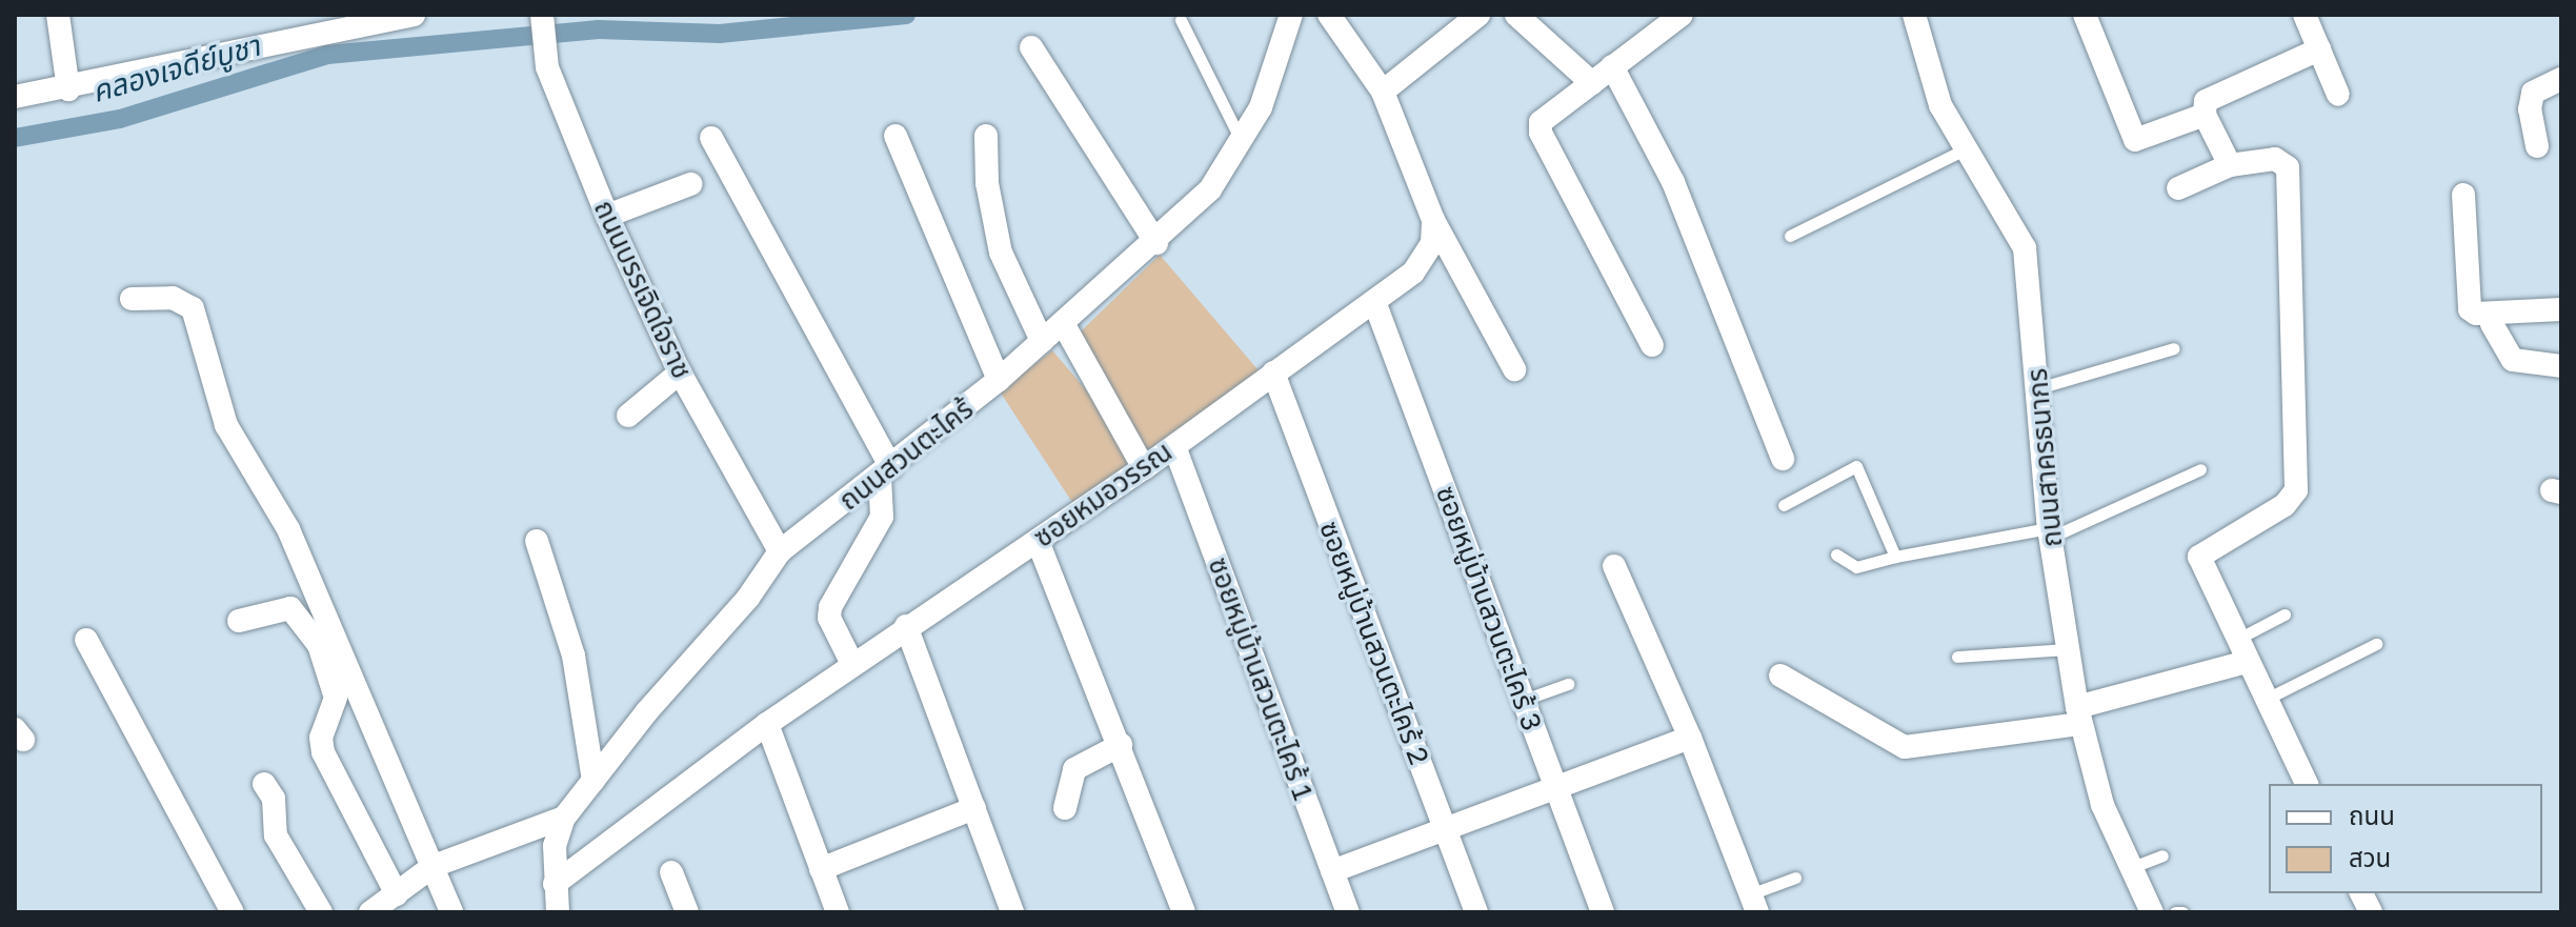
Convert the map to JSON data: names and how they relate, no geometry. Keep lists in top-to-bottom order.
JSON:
{
  "streets": {
    "street": [
      "ถนนบรรเจิดใจราช",
      "ถนนสวนตะไคร้",
      "ถนนสาครธนากร",
      "ซอยหมอวรรณ",
      "ซอยหมู่บ้านสวนตะไคร้ 3",
      "ซอยหมู่บ้านสวนตะไคร้ 2",
      "ซอยหมู่บ้านสวนตะไคร้ 1"
    ]
  },
  "crossings": [
    ["ถนนบรรเจิดใจราช", "ถนนสวนตะไคร้"],
    ["ถนนสวนตะไคร้", "ซอยหมอวรรณ"],
    ["ซอยหมอวรรณ", "ซอยหมู่บ้านสวนตะไคร้ 3"],
    ["ซอยหมอวรรณ", "ซอยหมู่บ้านสวนตะไคร้ 2"],
    ["ซอยหมอวรรณ", "ซอยหมู่บ้านสวนตะไคร้ 1"]
  ],
  "water": ["คลองเจดีย์บูชา"],
  "legend": ["ถนน", "สวน"]
}
